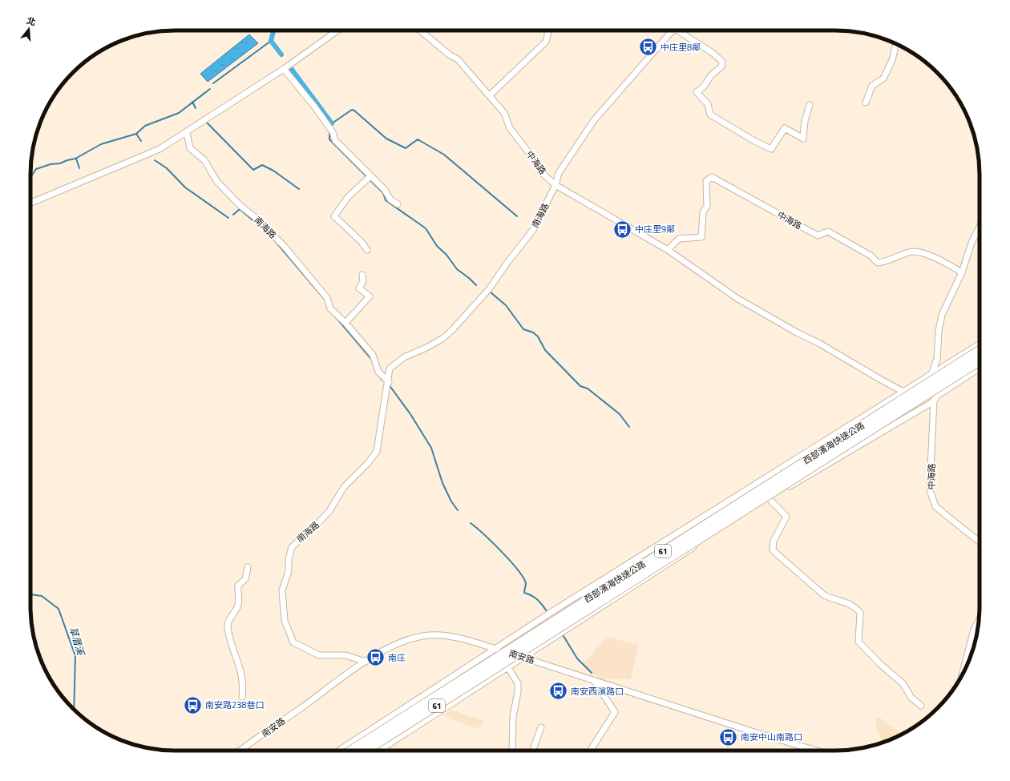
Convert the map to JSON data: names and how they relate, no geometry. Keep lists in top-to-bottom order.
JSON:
{
  "streets": {
    "highway": ["西部濱海快速公路", "61"],
    "street": ["中海路", "南海路", "南安路"]
  },
  "crossings": [
    ["中海路", "南海路"],
    ["南海路", "南安路"]
  ],
  "water": ["草厝溪"],
  "places": {
    "bus stop": [
      "中庄里8鄰",
      "中庄里9鄰",
      "南庄",
      "南安西濱路口",
      "南安路238巷口",
      "南安中山南路口"
    ]
  },
  "north": "top"
}
